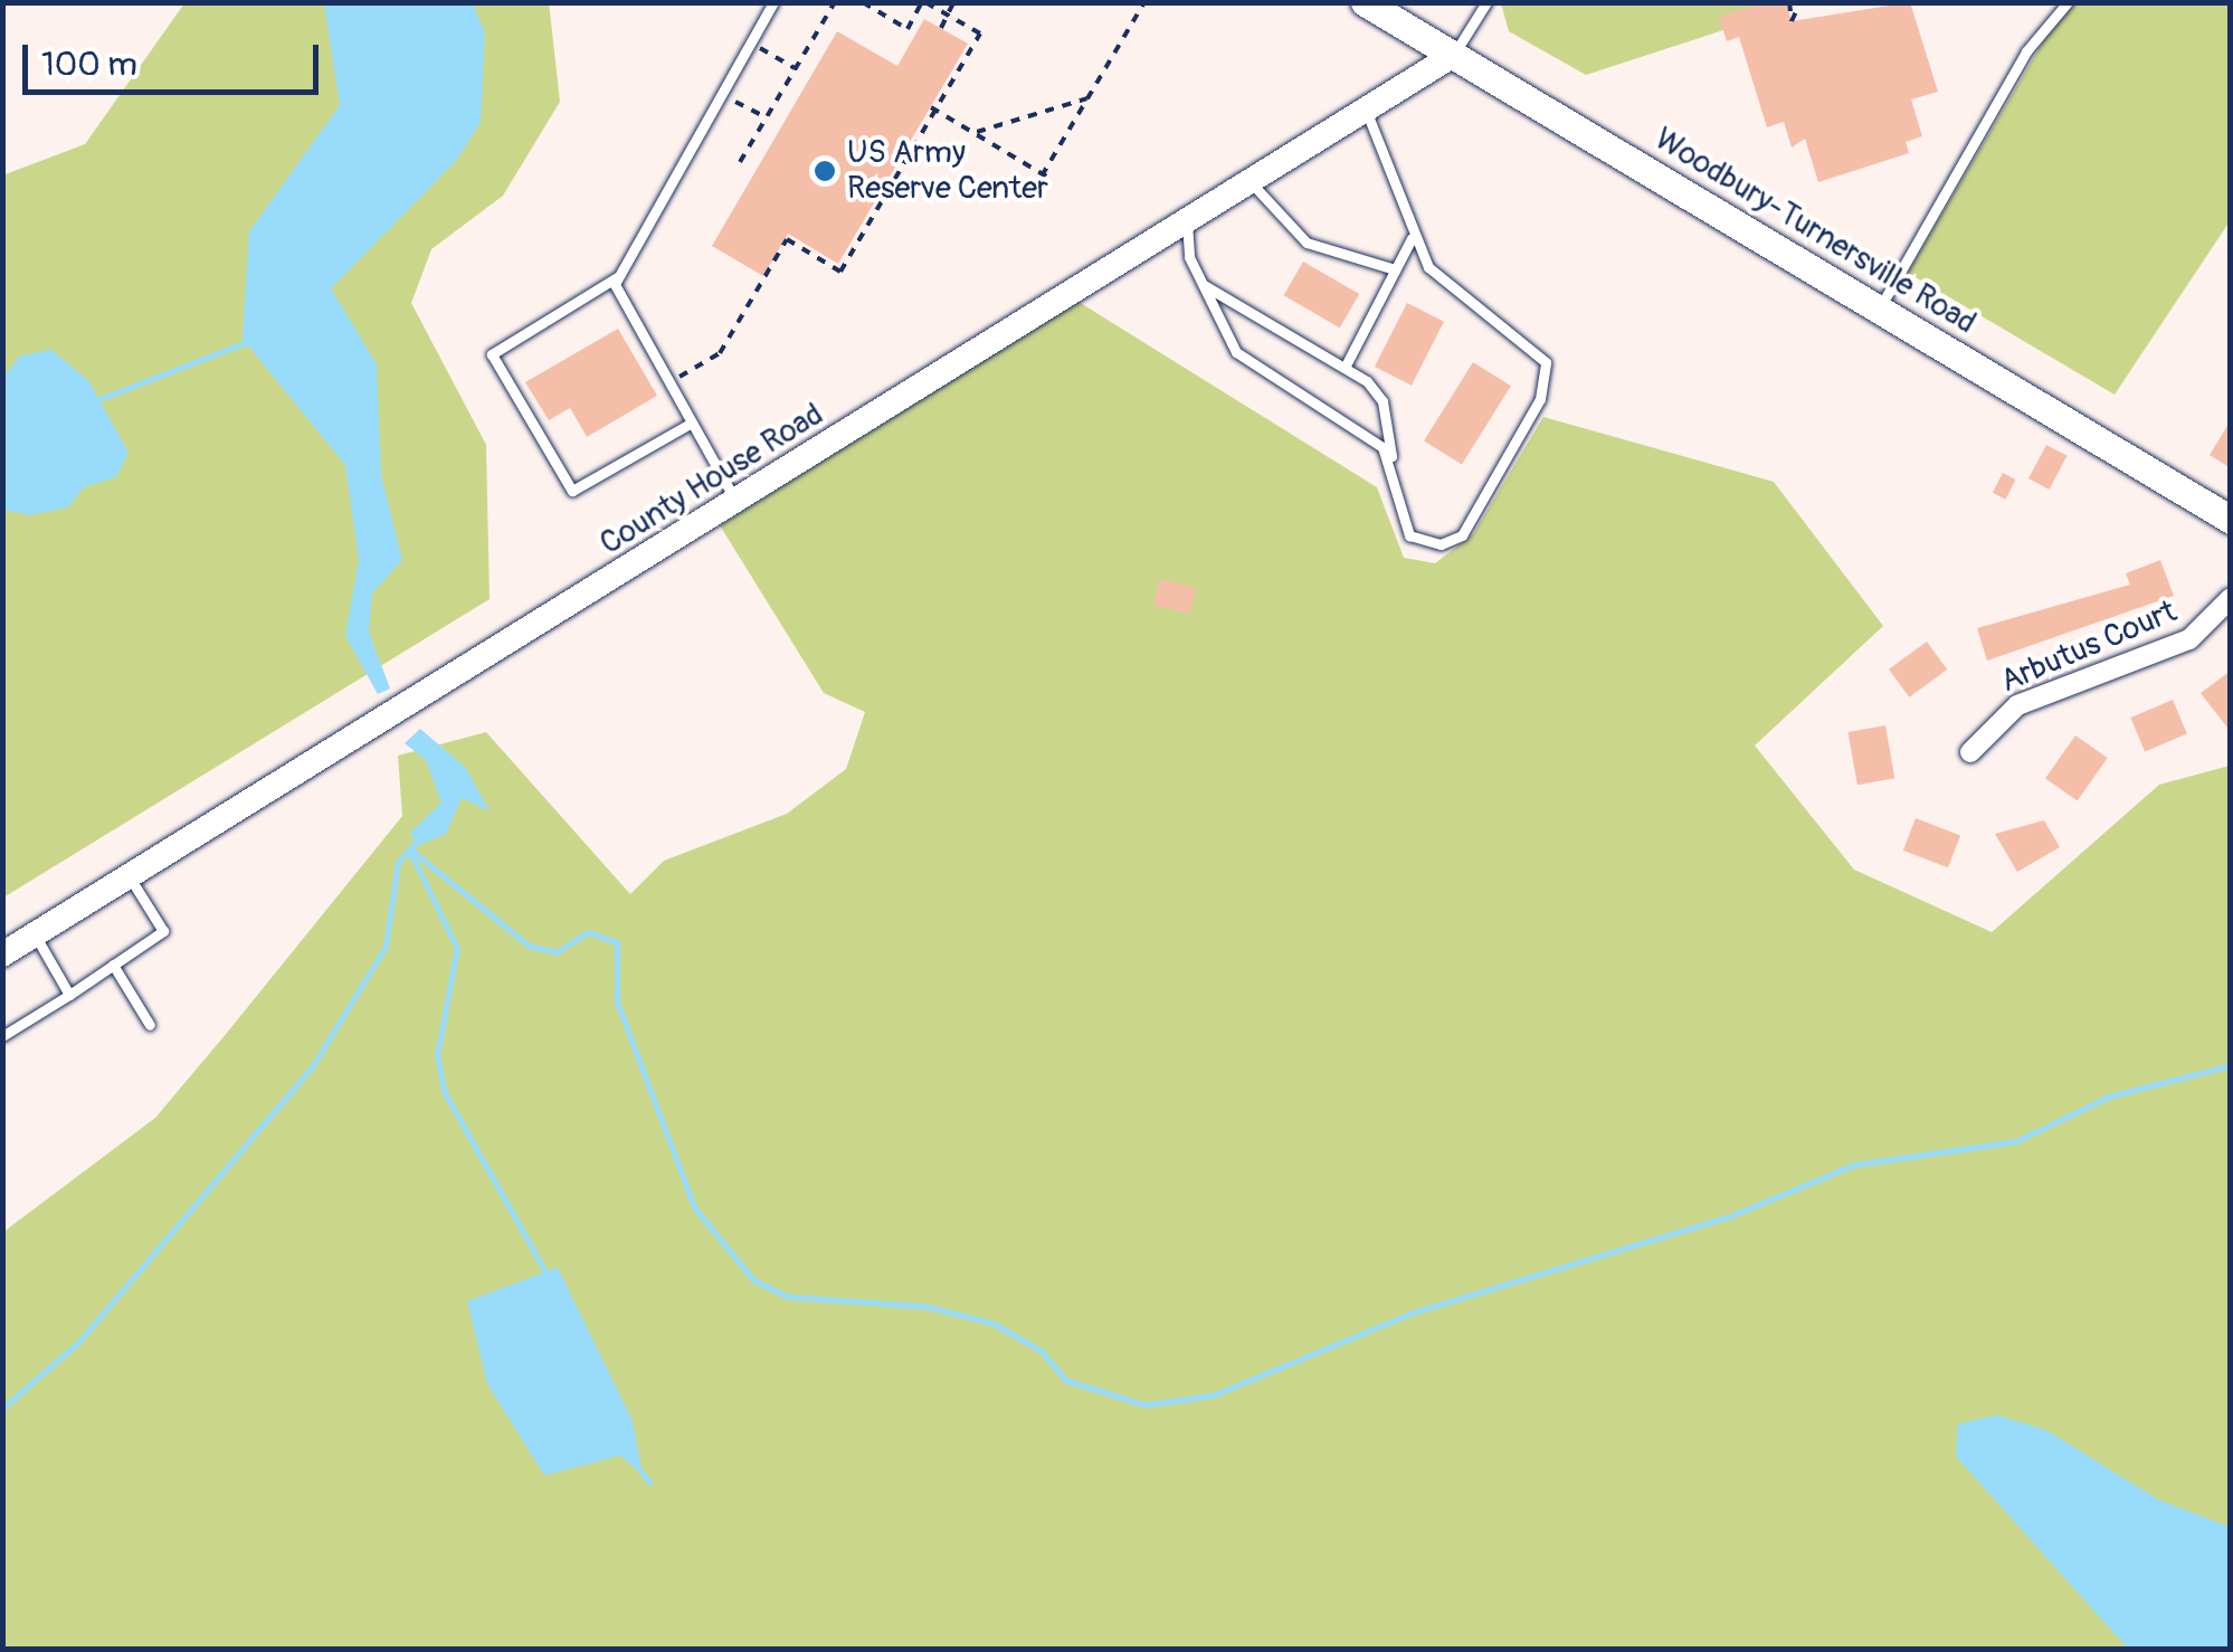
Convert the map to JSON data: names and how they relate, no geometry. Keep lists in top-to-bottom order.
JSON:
{
  "streets": {
    "main road": ["Woodbury-Turnersville Road"],
    "street": ["County House Road", "Arbutus Court"]
  },
  "crossings": [
    ["Woodbury-Turnersville Road", "County House Road"]
  ],
  "places": ["US Army Reserve Center"],
  "scale_bar": "100 m"
}
